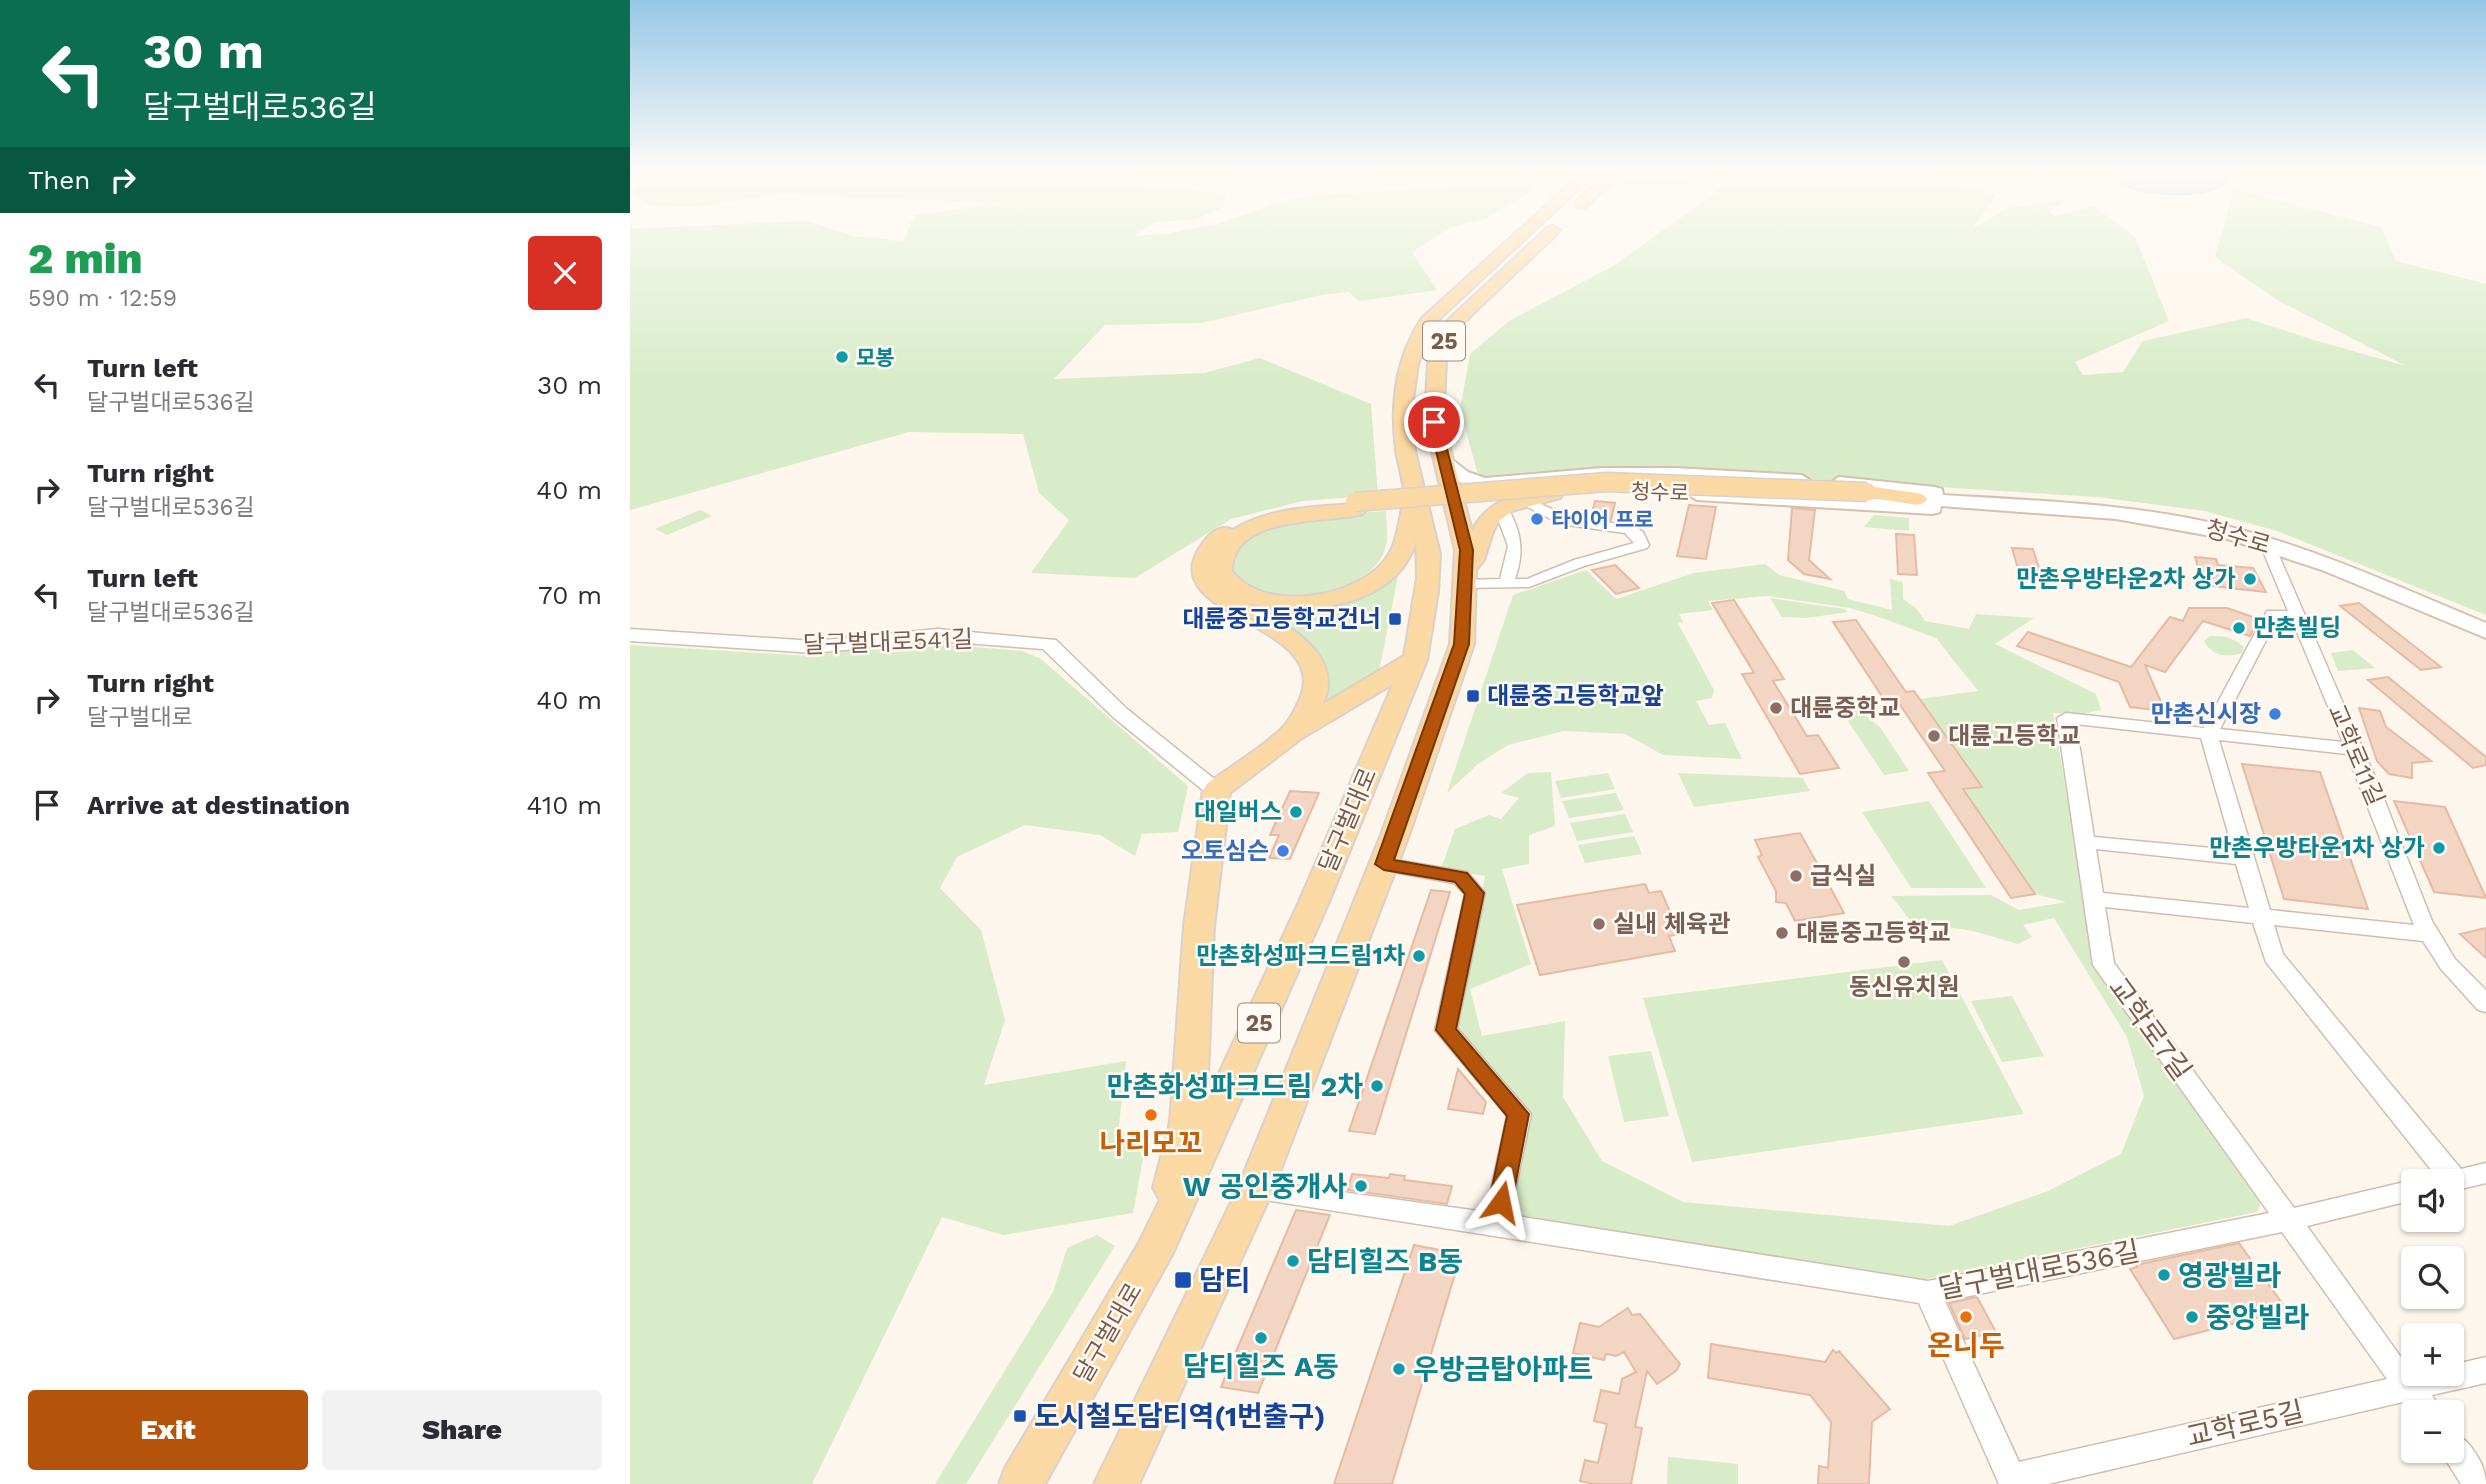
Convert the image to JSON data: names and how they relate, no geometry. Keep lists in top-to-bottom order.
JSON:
{
  "streets": {
    "main road": ["25", "청수로", "달구벌대로"],
    "street": [
      "달구벌대로541길",
      "교학로11길",
      "교학로7길",
      "달구벌대로536길",
      "교학로5길"
    ]
  },
  "crossings": [
    ["청수로", "교학로11길"],
    ["청수로", "달구벌대로"],
    ["교학로11길", "교학로7길"],
    ["달구벌대로", "달구벌대로536길"],
    ["교학로7길", "달구벌대로536길"],
    ["교학로7길", "교학로5길"]
  ],
  "places": {
    "other": [
      "모봉",
      "타이어 프로",
      "만촌우방타운2차 상가",
      "만촌빌딩",
      "대륜중학교",
      "만촌신시장",
      "대륜고등학교",
      "대일버스",
      "만촌우방타운1차 상가",
      "오토심슨",
      "급식실",
      "실내 체육관",
      "대륜중고등학교",
      "만촌화성파크드림1차",
      "동신유치원",
      "만촌화성파크드림 2차",
      "나리모꼬",
      "W 공인중개사",
      "담티힐즈 B동",
      "영광빌라",
      "온니두",
      "중앙빌라",
      "담티힐즈 A동",
      "우방금탑아파트"
    ],
    "transit": [
      "대륜중고등학교건너",
      "대륜중고등학교앞",
      "담티",
      "도시철도담티역(1번출구)"
    ]
  },
  "page": {
    "turn": ["30 m", "달구벌대로536길"],
    "then": "Then",
    "heading": ["2 min", "590 m · 12:59"],
    "list": [
      {
        "name": "Turn left",
        "note": "달구벌대로536길",
        "value": "30 m"
      },
      {
        "name": "Turn right",
        "note": "달구벌대로536길",
        "value": "40 m"
      },
      {
        "name": "Turn left",
        "note": "달구벌대로536길",
        "value": "70 m"
      },
      {
        "name": "Turn right",
        "note": "달구벌대로",
        "value": "40 m"
      },
      {
        "name": "Arrive at destination",
        "value": "410 m"
      }
    ],
    "map_buttons": ["+", "−"],
    "buttons": ["Exit", "Share"]
  }
}
